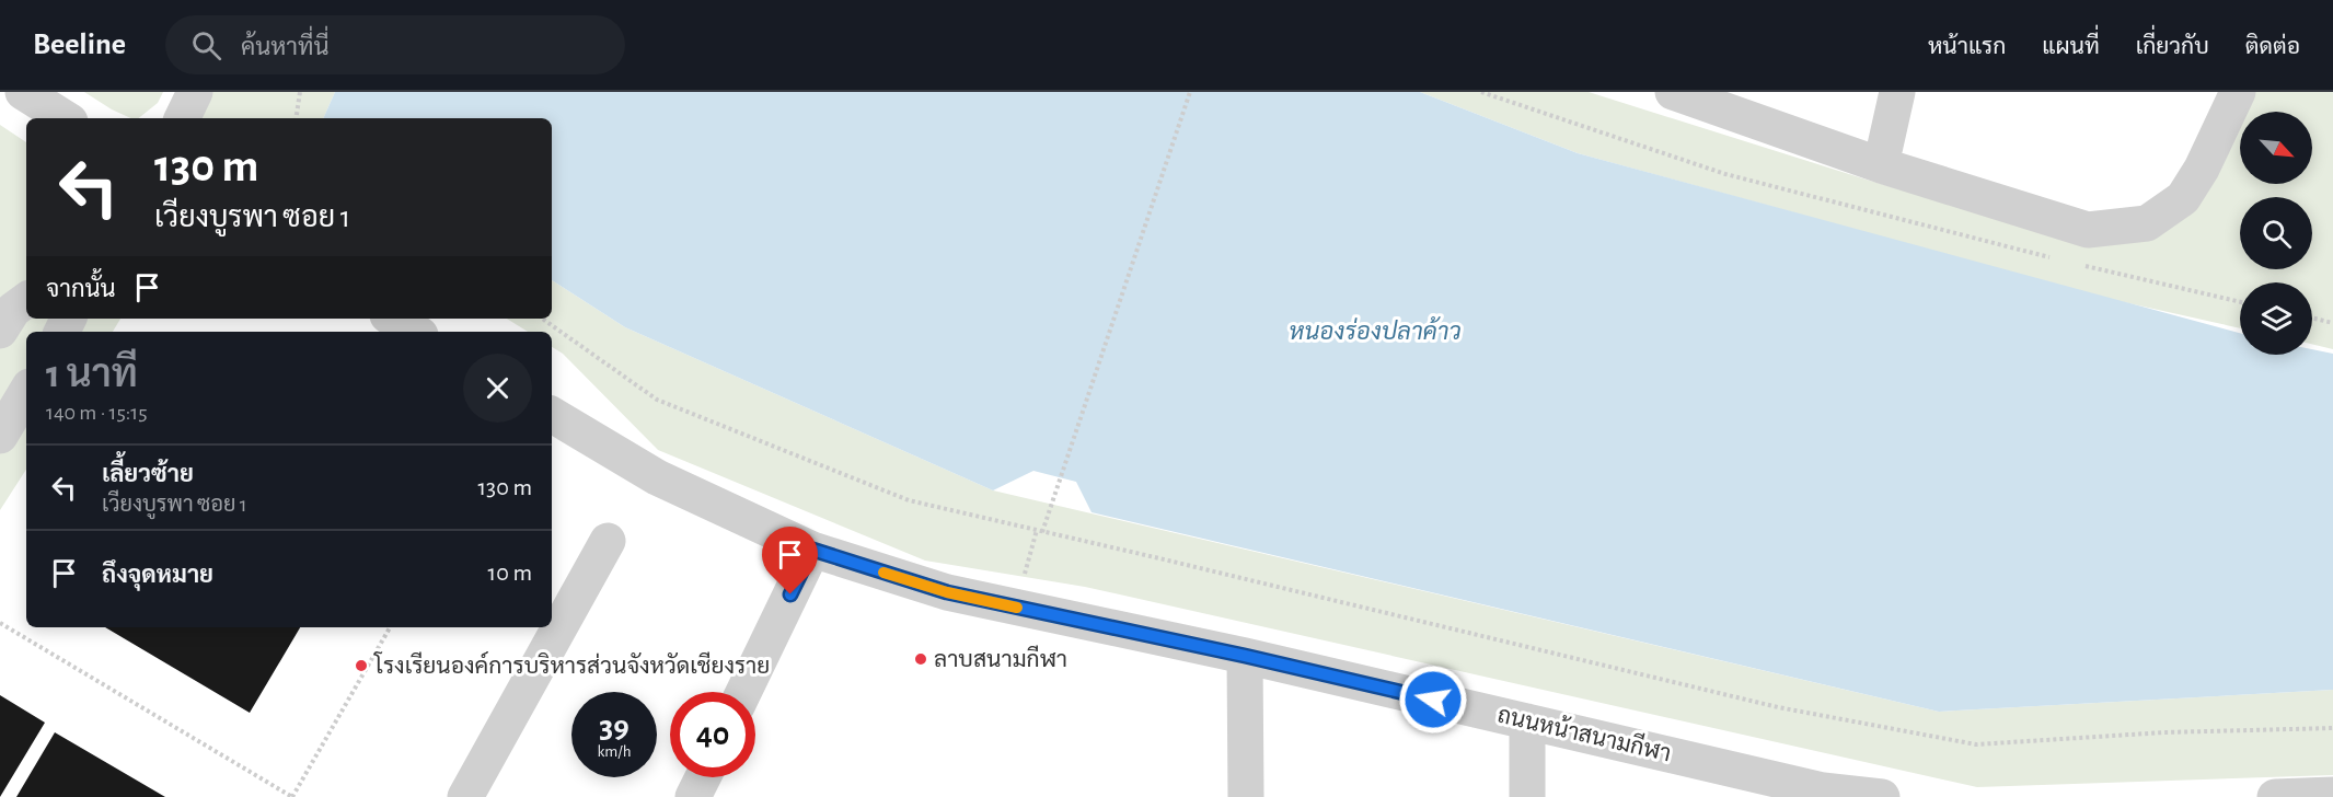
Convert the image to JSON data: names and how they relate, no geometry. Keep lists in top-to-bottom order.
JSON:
{
  "streets": {
    "street": ["ถนนหน้าสนามกีฬา"]
  },
  "water": ["หนองร่องปลาค้าว"],
  "places": ["ลาบสนามกีฬา", "โรงเรียนองค์การบริหารส่วนจังหวัดเชียงราย"],
  "north": "bottom right",
  "page": {
    "header": "Beeline",
    "search": "ค้นหาที่นี่",
    "nav": [
      "หน้าแรก",
      "แผนที่",
      "เกี่ยวกับ",
      "ติดต่อ"
    ],
    "turn": ["130 m", "เวียงบูรพา ซอย 1"],
    "then": "จากนั้น",
    "heading": ["1 นาที", "140 m · 15:15"],
    "list": [
      {
        "name": "เลี้ยวซ้าย",
        "note": "เวียงบูรพา ซอย 1",
        "value": "130 m"
      },
      {
        "name": "ถึงจุดหมาย",
        "value": "10 m"
      }
    ],
    "speed": "39 km/h",
    "limit": "40"
  }
}
